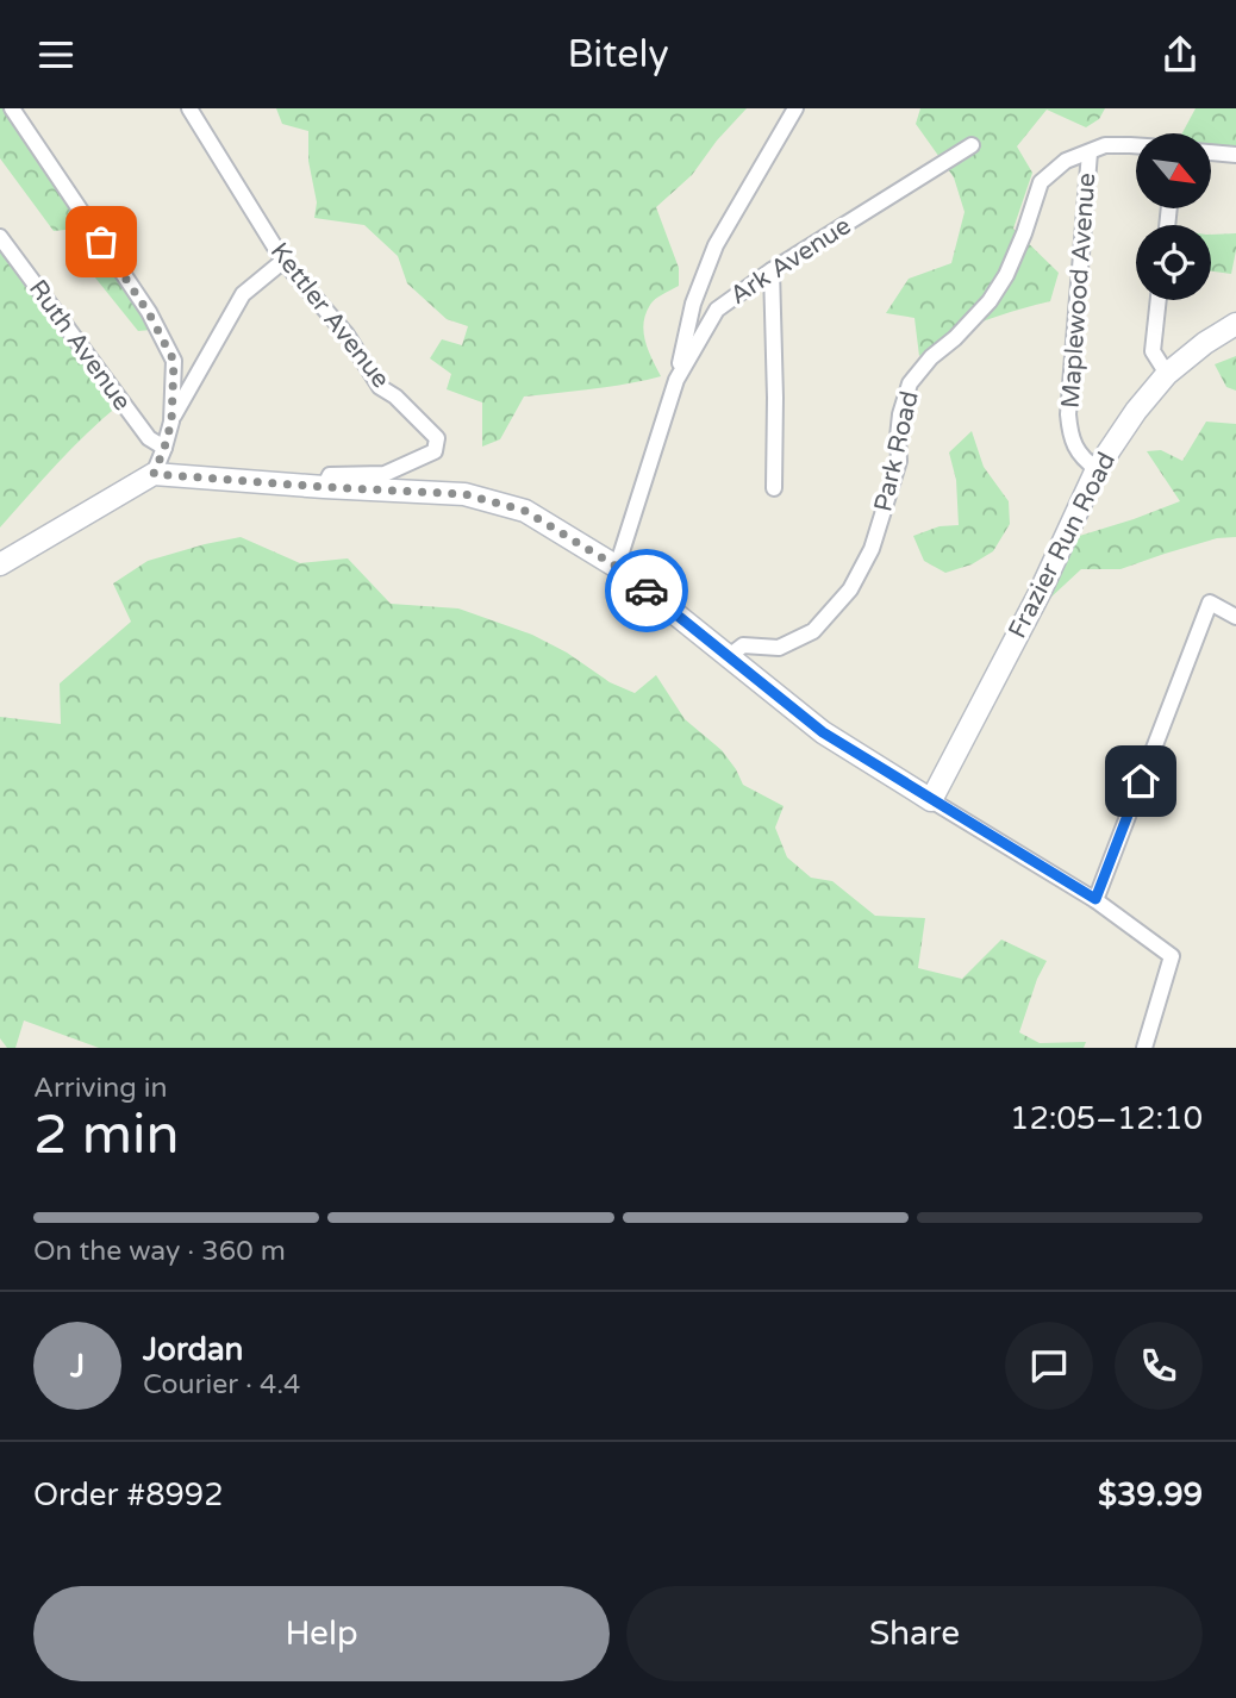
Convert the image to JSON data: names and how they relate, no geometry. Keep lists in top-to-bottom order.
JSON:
{
  "streets": {
    "street": [
      "Ark Avenue",
      "Maplewood Avenue",
      "Kettler Avenue",
      "Ruth Avenue",
      "Park Road",
      "Frazier Run Road"
    ]
  },
  "crossings": [
    ["Maplewood Avenue", "Park Road"],
    ["Maplewood Avenue", "Frazier Run Road"]
  ],
  "north": "bottom right",
  "page": {
    "header": "Bitely",
    "heading": ["2 min", "Arriving in", "12:05–12:10"],
    "panel": [
      "Jordan",
      "Courier · 4.4",
      "Order #8992",
      "$39.99"
    ],
    "bar": "On the way · 360 m",
    "round": "J",
    "buttons": ["Help", "Share"]
  }
}
